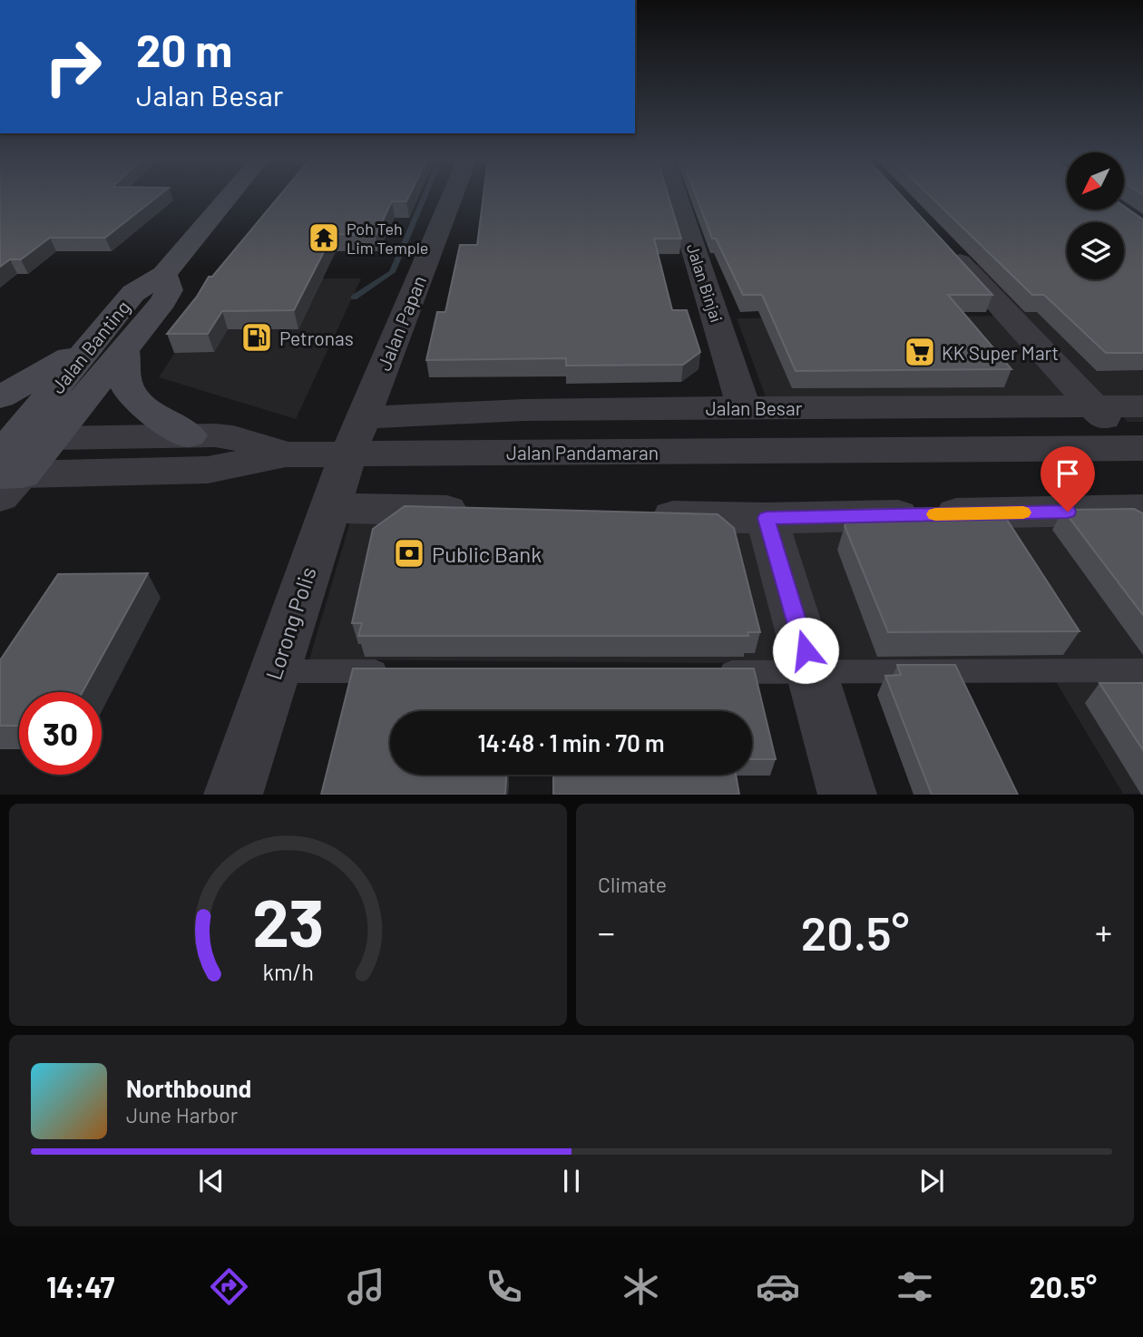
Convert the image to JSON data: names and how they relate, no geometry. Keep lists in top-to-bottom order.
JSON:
{
  "streets": {
    "main road": ["Jalan Banting"],
    "street": [
      "Jalan Binjai",
      "Jalan Papan",
      "Jalan Besar",
      "Jalan Pandamaran",
      "Lorong Polis"
    ]
  },
  "crossings": [
    ["Jalan Binjai", "Jalan Besar"],
    ["Jalan Papan", "Jalan Besar"],
    ["Jalan Papan", "Jalan Pandamaran"],
    ["Jalan Papan", "Lorong Polis"],
    ["Jalan Banting", "Jalan Pandamaran"],
    ["Jalan Pandamaran", "Lorong Polis"]
  ],
  "places": {
    "temple": ["Poh Teh Lim Temple"],
    "fuel station": ["Petronas"],
    "supermarket": ["KK Super Mart"],
    "bank": ["Public Bank"]
  },
  "north": "bottom left",
  "page": {
    "turn": ["20 m", "Jalan Besar"],
    "limit": "30",
    "trip": "14:48 · 1 min · 70 m",
    "tile": "Climate",
    "heat": ["−", "20.5°", "+"],
    "song": ["Northbound", "June Harbor"],
    "tabs": ["14:47", "20.5°"],
    "gauge": ["23", "km/h"]
  }
}
